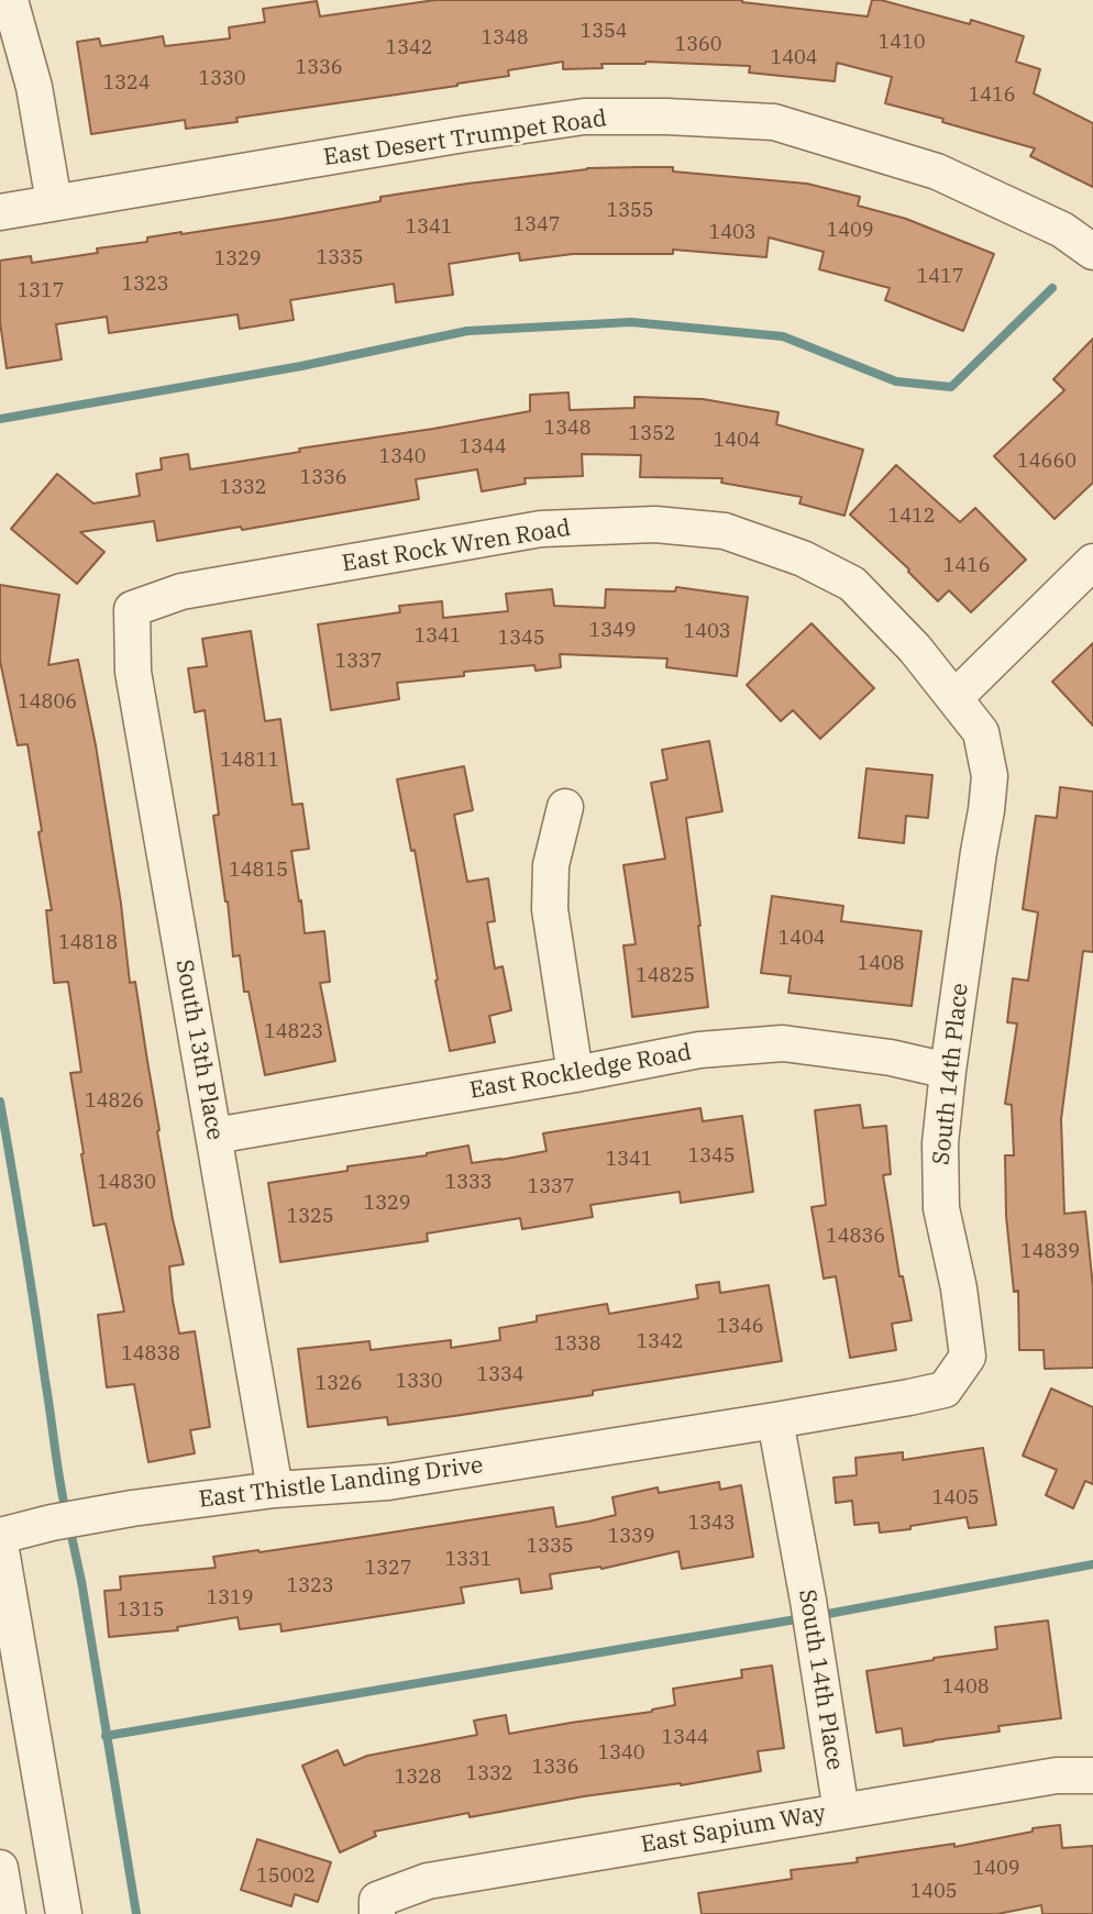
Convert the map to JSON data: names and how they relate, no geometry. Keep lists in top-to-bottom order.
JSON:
{
  "streets": {
    "street": [
      "East Desert Trumpet Road",
      "East Rock Wren Road",
      "South 13th Place",
      "East Rockledge Road",
      "South 14th Place",
      "East Thistle Landing Drive",
      "East Sapium Way"
    ]
  },
  "crossings": [
    ["East Rock Wren Road", "South 13th Place"],
    ["East Rock Wren Road", "South 14th Place"],
    ["South 13th Place", "East Rockledge Road"],
    ["South 13th Place", "East Thistle Landing Drive"],
    ["East Rockledge Road", "South 14th Place"],
    ["South 14th Place", "East Thistle Landing Drive"],
    ["South 14th Place", "East Sapium Way"]
  ],
  "house_numbers": [
    "1354",
    "1348",
    "1410",
    "1360",
    "1342",
    "1404",
    "1336",
    "1330",
    "1324",
    "1416",
    "1355",
    "1347",
    "1341",
    "1409",
    "1403",
    "1335",
    "1329",
    "1417",
    "1323",
    "1317",
    "1348",
    "1352",
    "1404",
    "1344",
    "1340",
    "14660",
    "1336",
    "1332",
    "1412",
    "1416",
    "1349",
    "1403",
    "1341",
    "1345",
    "1337",
    "14806",
    "14811",
    "14815",
    "1404",
    "14818",
    "1408",
    "14825",
    "14823",
    "14826",
    "1345",
    "1341",
    "14830",
    "1333",
    "1337",
    "1329",
    "1325",
    "14836",
    "14839",
    "1346",
    "1342",
    "1338",
    "14838",
    "1334",
    "1330",
    "1326",
    "1405",
    "1343",
    "1339",
    "1335",
    "1331",
    "1327",
    "1323",
    "1319",
    "1315",
    "1408",
    "1344",
    "1340",
    "1336",
    "1332",
    "1328",
    "1409",
    "15002",
    "1405"
  ]
}
